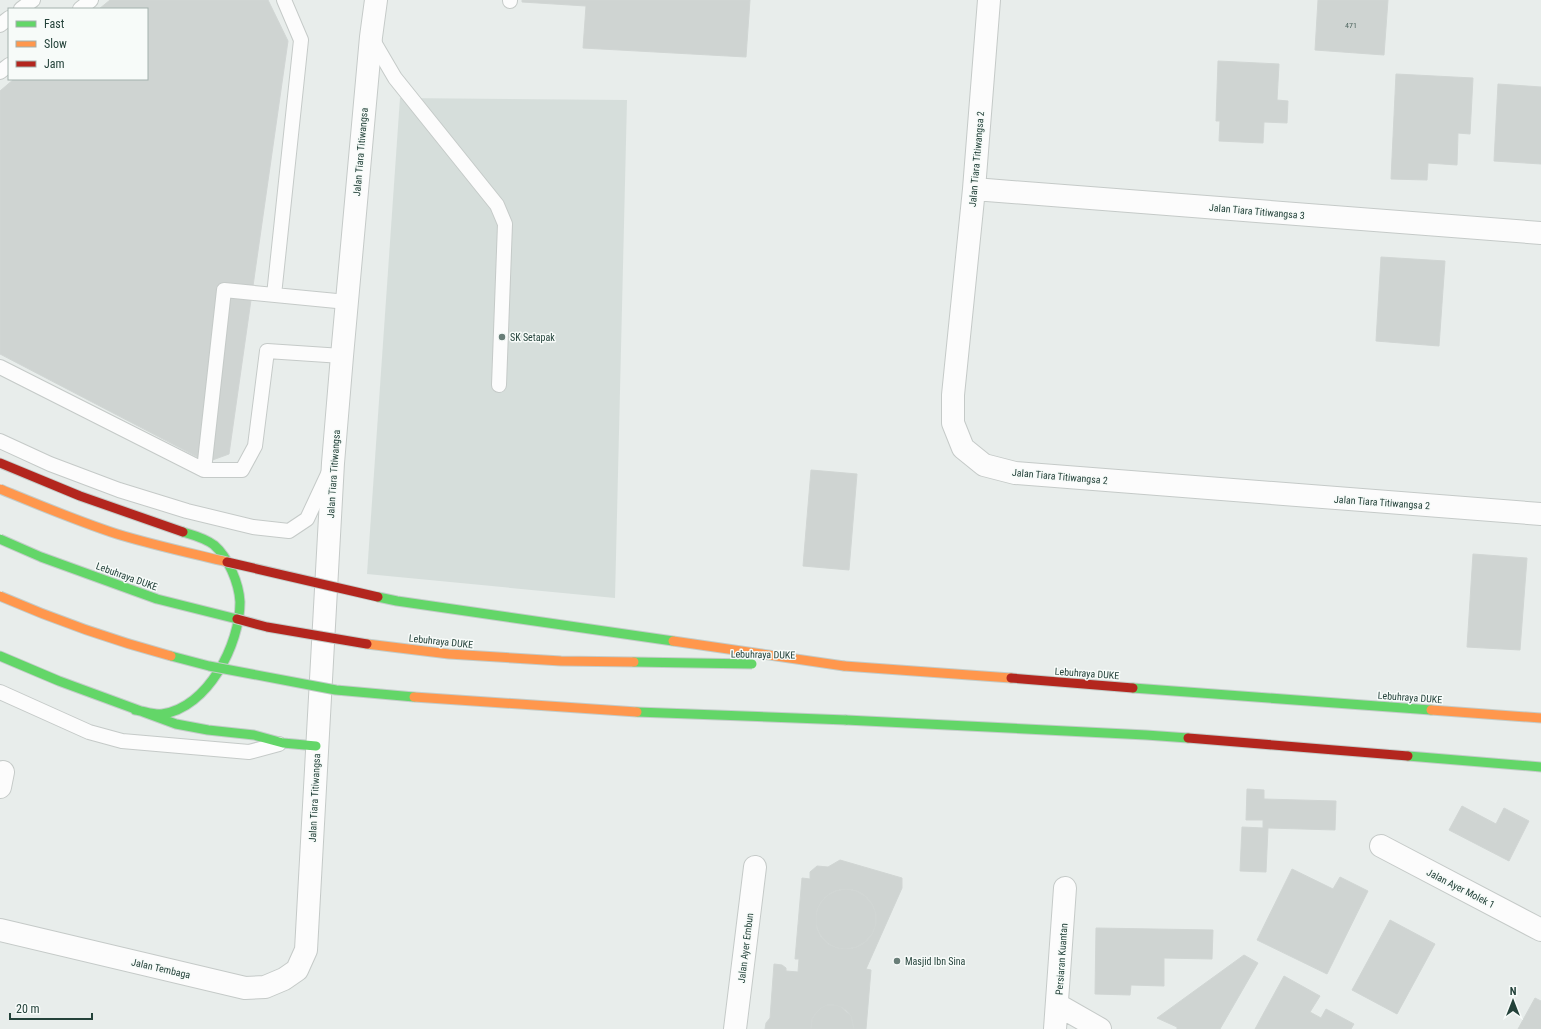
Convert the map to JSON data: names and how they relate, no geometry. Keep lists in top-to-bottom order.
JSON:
{
  "streets": {
    "highway": ["Lebuhraya DUKE"],
    "street": [
      "Jalan Tiara Titiwangsa",
      "Jalan Tiara Titiwangsa 2",
      "Jalan Tiara Titiwangsa 3",
      "Jalan Ayer Molek 1",
      "Jalan Ayer Embun",
      "Persiaran Kuantan",
      "Jalan Tembaga"
    ]
  },
  "crossings": [
    ["Jalan Tiara Titiwangsa", "Jalan Tembaga"],
    ["Jalan Tiara Titiwangsa 2", "Jalan Tiara Titiwangsa 3"]
  ],
  "places": ["SK Setapak", "Masjid Ibn Sina"],
  "house_numbers": ["471"],
  "legend": ["Fast", "Slow", "Jam"],
  "scale_bar": "20 m",
  "north": "top"
}
